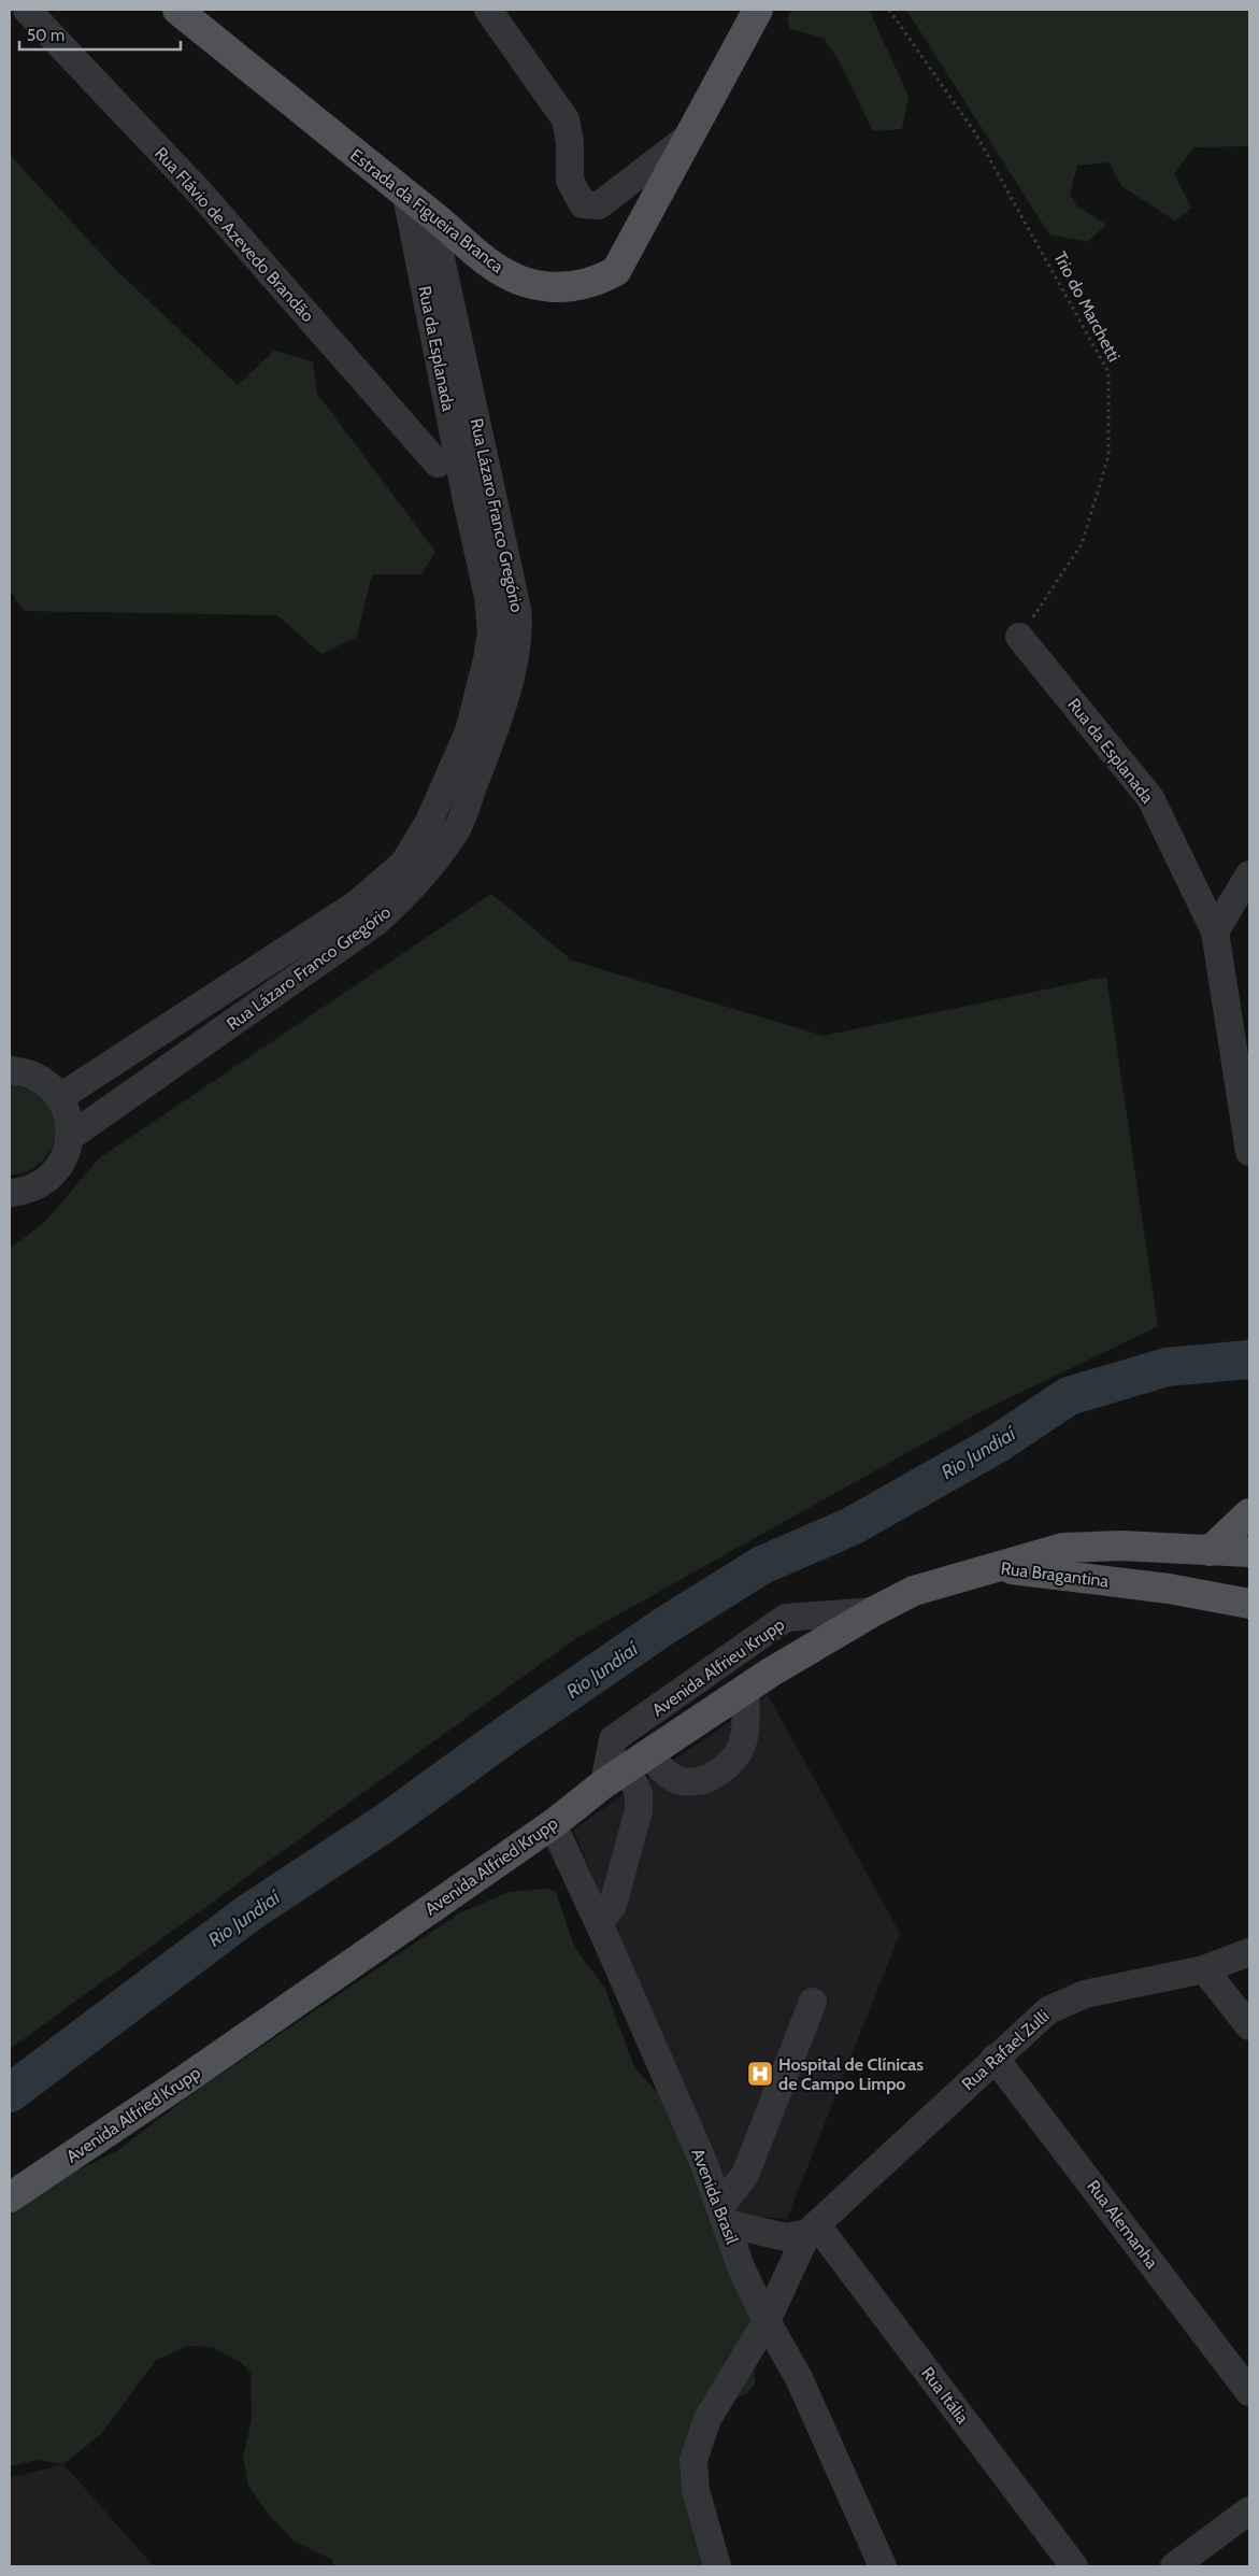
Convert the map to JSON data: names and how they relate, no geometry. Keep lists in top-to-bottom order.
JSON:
{
  "streets": {
    "main road": ["Estrada da Figueira Branca", "Rua Bragantina", "Avenida Alfried Krupp"],
    "street": [
      "Rua Flávio de Azevedo Brandão",
      "Rua da Esplanada",
      "Rua Lázaro Franco Gregório",
      "Avenida Alfrieu Krupp",
      "Rua Rafael Zulli",
      "Avenida Brasil",
      "Rua Alemanha",
      "Rua Itália"
    ],
    "path": ["Trio do Marchetti"]
  },
  "crossings": [
    ["Estrada da Figueira Branca", "Rua da Esplanada"],
    ["Estrada da Figueira Branca", "Rua Lázaro Franco Gregório"],
    ["Trio do Marchetti", "Rua da Esplanada"],
    ["Rua da Esplanada", "Rua Lázaro Franco Gregório"],
    ["Rua Bragantina", "Avenida Alfried Krupp"],
    ["Avenida Alfrieu Krupp", "Avenida Alfried Krupp"],
    ["Avenida Alfried Krupp", "Avenida Brasil"],
    ["Rua Rafael Zulli", "Rua Alemanha"],
    ["Rua Rafael Zulli", "Rua Itália"]
  ],
  "water": ["Rio Jundiaí"],
  "places": {
    "hospital": ["Hospital de Clínicas de Campo Limpo"]
  },
  "scale_bar": "50 m"
}
